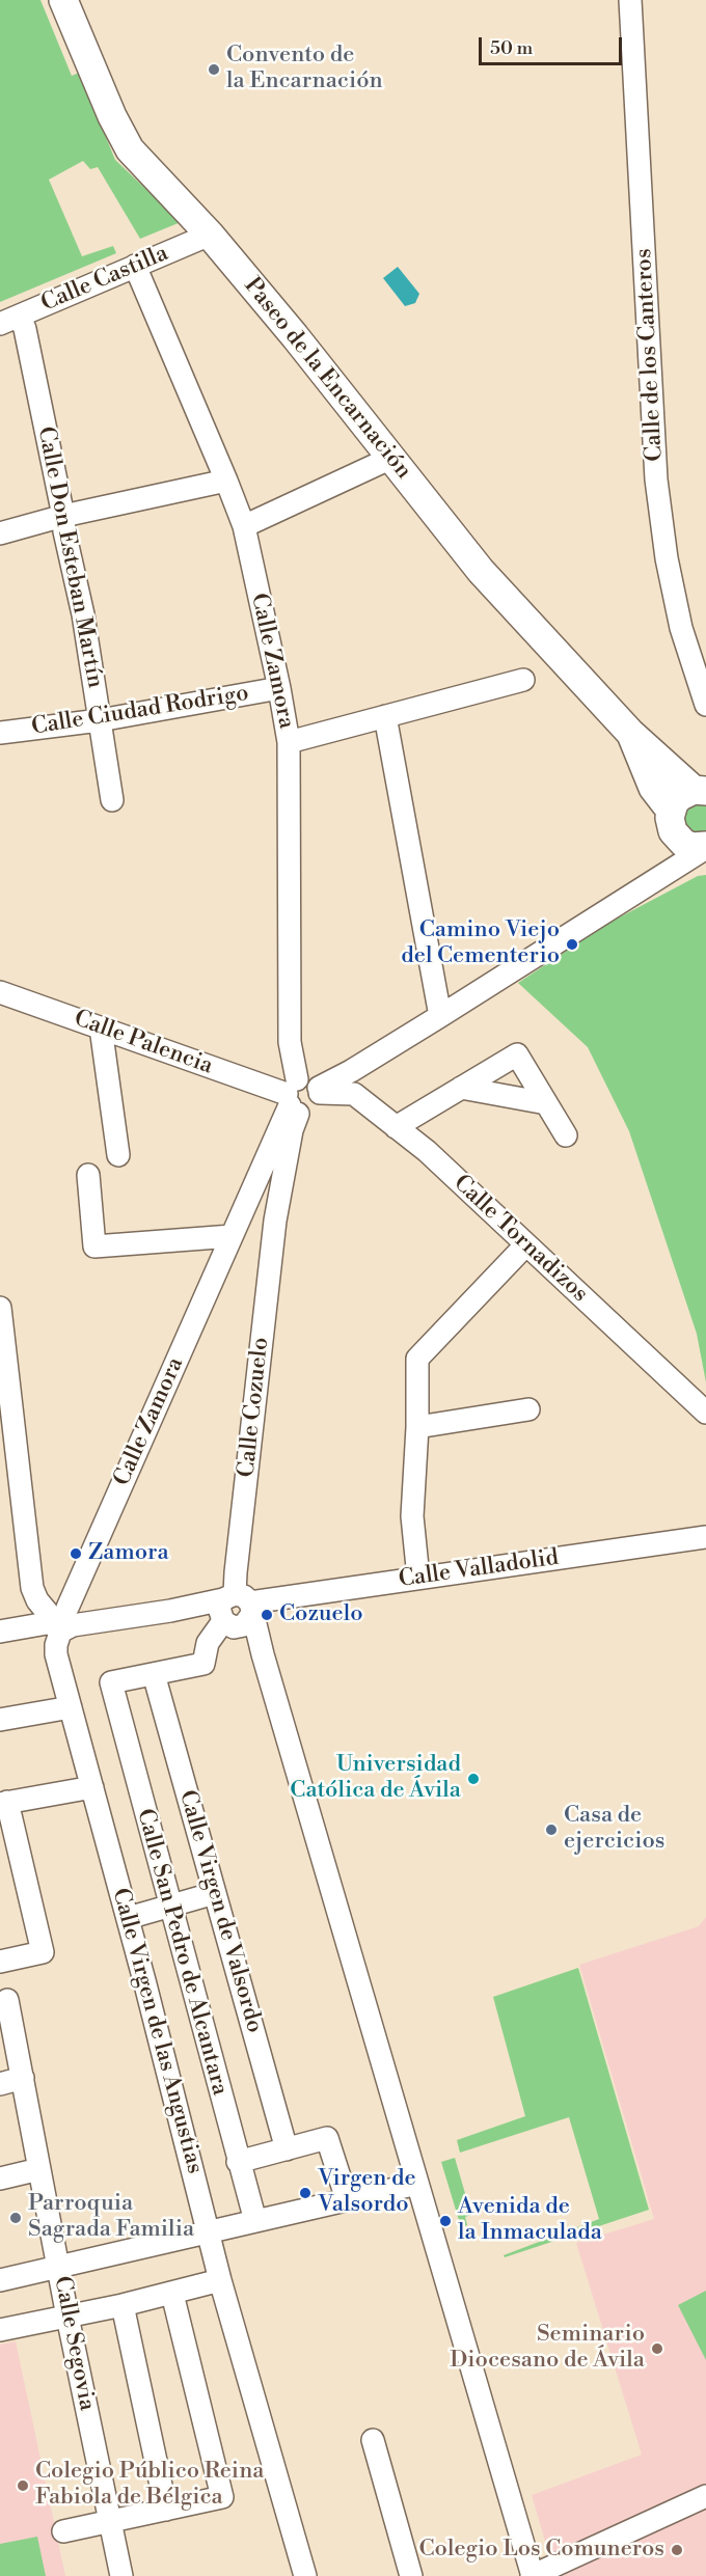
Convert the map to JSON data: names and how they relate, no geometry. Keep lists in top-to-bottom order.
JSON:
{
  "streets": {
    "main road": ["Paseo de la Encarnación"],
    "street": [
      "Calle Castilla",
      "Calle de los Canteros",
      "Calle Don Esteban Martín",
      "Calle Zamora",
      "Calle Ciudad Rodrigo",
      "Calle Palencia",
      "Calle Tornadizos",
      "Calle Cozuelo",
      "Calle Valladolid",
      "Calle Virgen de Valsordo",
      "Calle San Pedro de Alcantara",
      "Calle Virgen de las Angustias",
      "Calle Segovia"
    ]
  },
  "crossings": [
    ["Calle Castilla", "Paseo de la Encarnación"],
    ["Calle Castilla", "Calle Don Esteban Martín"],
    ["Calle Castilla", "Calle Zamora"],
    ["Calle Don Esteban Martín", "Calle Ciudad Rodrigo"],
    ["Calle Zamora", "Calle Ciudad Rodrigo"],
    ["Calle Zamora", "Calle Palencia"],
    ["Calle Zamora", "Calle Cozuelo"],
    ["Calle Zamora", "Calle Valladolid"],
    ["Calle Zamora", "Calle Virgen de las Angustias"],
    ["Calle Palencia", "Calle Tornadizos"],
    ["Calle Palencia", "Calle Cozuelo"],
    ["Calle Cozuelo", "Calle Valladolid"],
    ["Calle Valladolid", "Calle Virgen de las Angustias"],
    ["Calle Virgen de Valsordo", "Calle San Pedro de Alcantara"]
  ],
  "places": [
    "Convento de la Encarnación",
    "Camino Viejo del Cementerio",
    "Zamora",
    "Cozuelo",
    "Universidad Católica de Ávila",
    "Casa de ejercicios",
    "Virgen de Valsordo",
    "Parroquia Sagrada Familia",
    "Avenida de la Inmaculada",
    "Seminario Diocesano de Ávila",
    "Colegio Público Reina Fabiola de Bélgica",
    "Colegio Los Comuneros"
  ],
  "scale_bar": "50 m"
}
